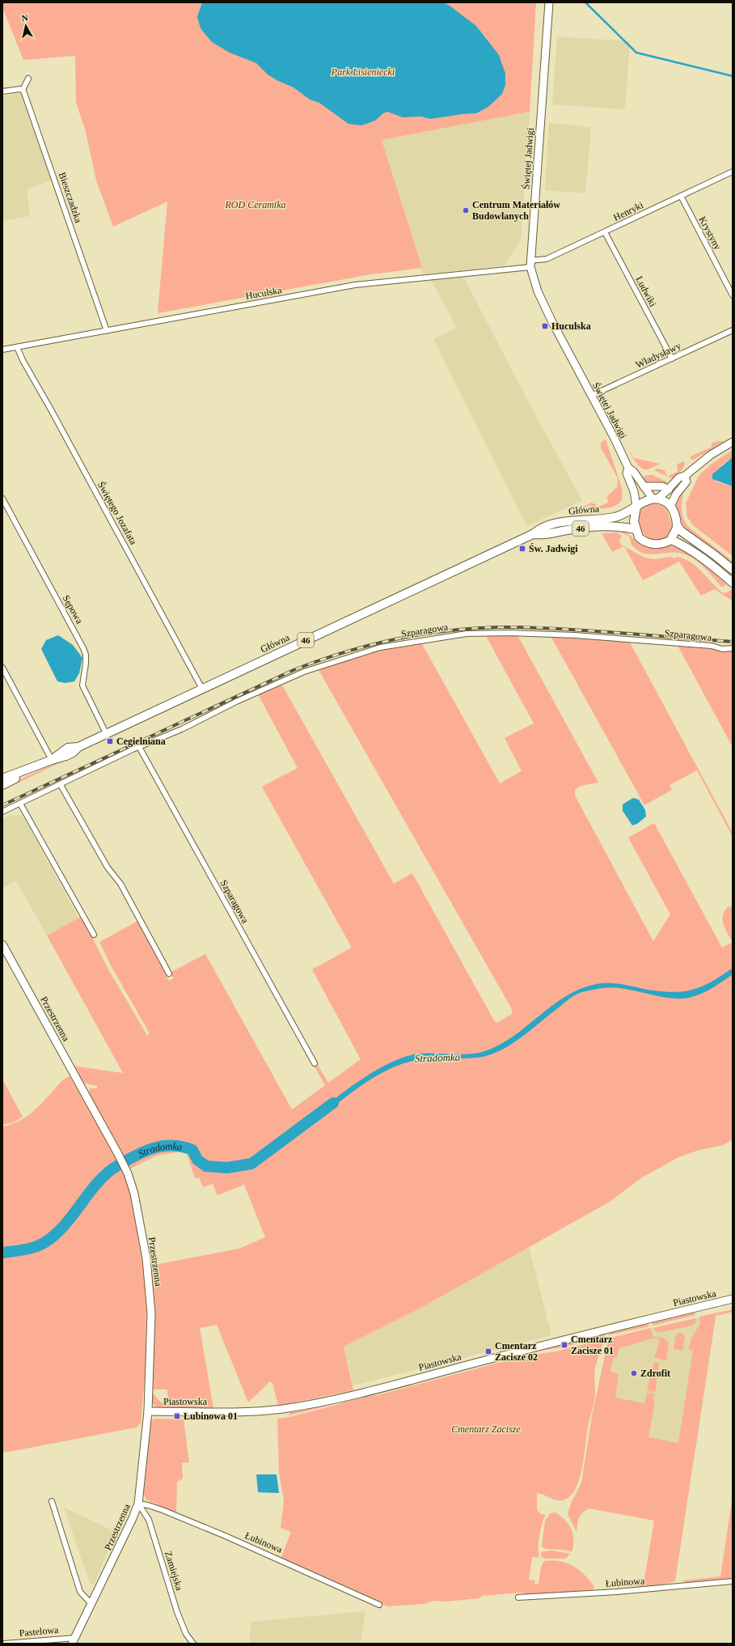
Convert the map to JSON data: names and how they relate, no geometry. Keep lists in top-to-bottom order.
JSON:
{
  "streets": {
    "main road": ["Główna", "46"],
    "street": [
      "Świętej Jadwigi",
      "Bieszczadzka",
      "Henryki",
      "Krystyny",
      "Ludwiki",
      "Huculska",
      "Władysławy",
      "Świętego Jozafata",
      "Sępowa",
      "Szparagowa",
      "Przestrzenna",
      "Piastowska",
      "Łubinowa",
      "Zamiejska",
      "Pastelowa"
    ]
  },
  "crossings": [
    ["Świętej Jadwigi", "Henryki"],
    ["Świętej Jadwigi", "Huculska"],
    ["Świętej Jadwigi", "Władysławy"],
    ["Świętej Jadwigi", "Główna"],
    ["Świętej Jadwigi", "46"],
    ["Bieszczadzka", "Huculska"],
    ["Henryki", "Krystyny"],
    ["Henryki", "Ludwiki"],
    ["Henryki", "Huculska"],
    ["Ludwiki", "Władysławy"],
    ["Huculska", "Świętego Jozafata"],
    ["Główna", "Świętego Jozafata"],
    ["Główna", "46"],
    ["Główna", "Sępowa"],
    ["Przestrzenna", "Piastowska"],
    ["Przestrzenna", "Łubinowa"],
    ["Przestrzenna", "Zamiejska"],
    ["Przestrzenna", "Pastelowa"],
    ["Łubinowa", "Zamiejska"]
  ],
  "water": ["Stradomka"],
  "parks": ["Park Lisieniecki", "ROD Ceramika", "Cmentarz Zacisze"],
  "places": {
    "other": ["Centrum Materiałów Budowlanych", "Zdrofit"],
    "transit": [
      "Huculska",
      "Św. Jadwigi",
      "Cegielniana",
      "Cmentarz Zacisze 01",
      "Cmentarz Zacisze 02",
      "Łubinowa 01"
    ]
  },
  "north": "top"
}
